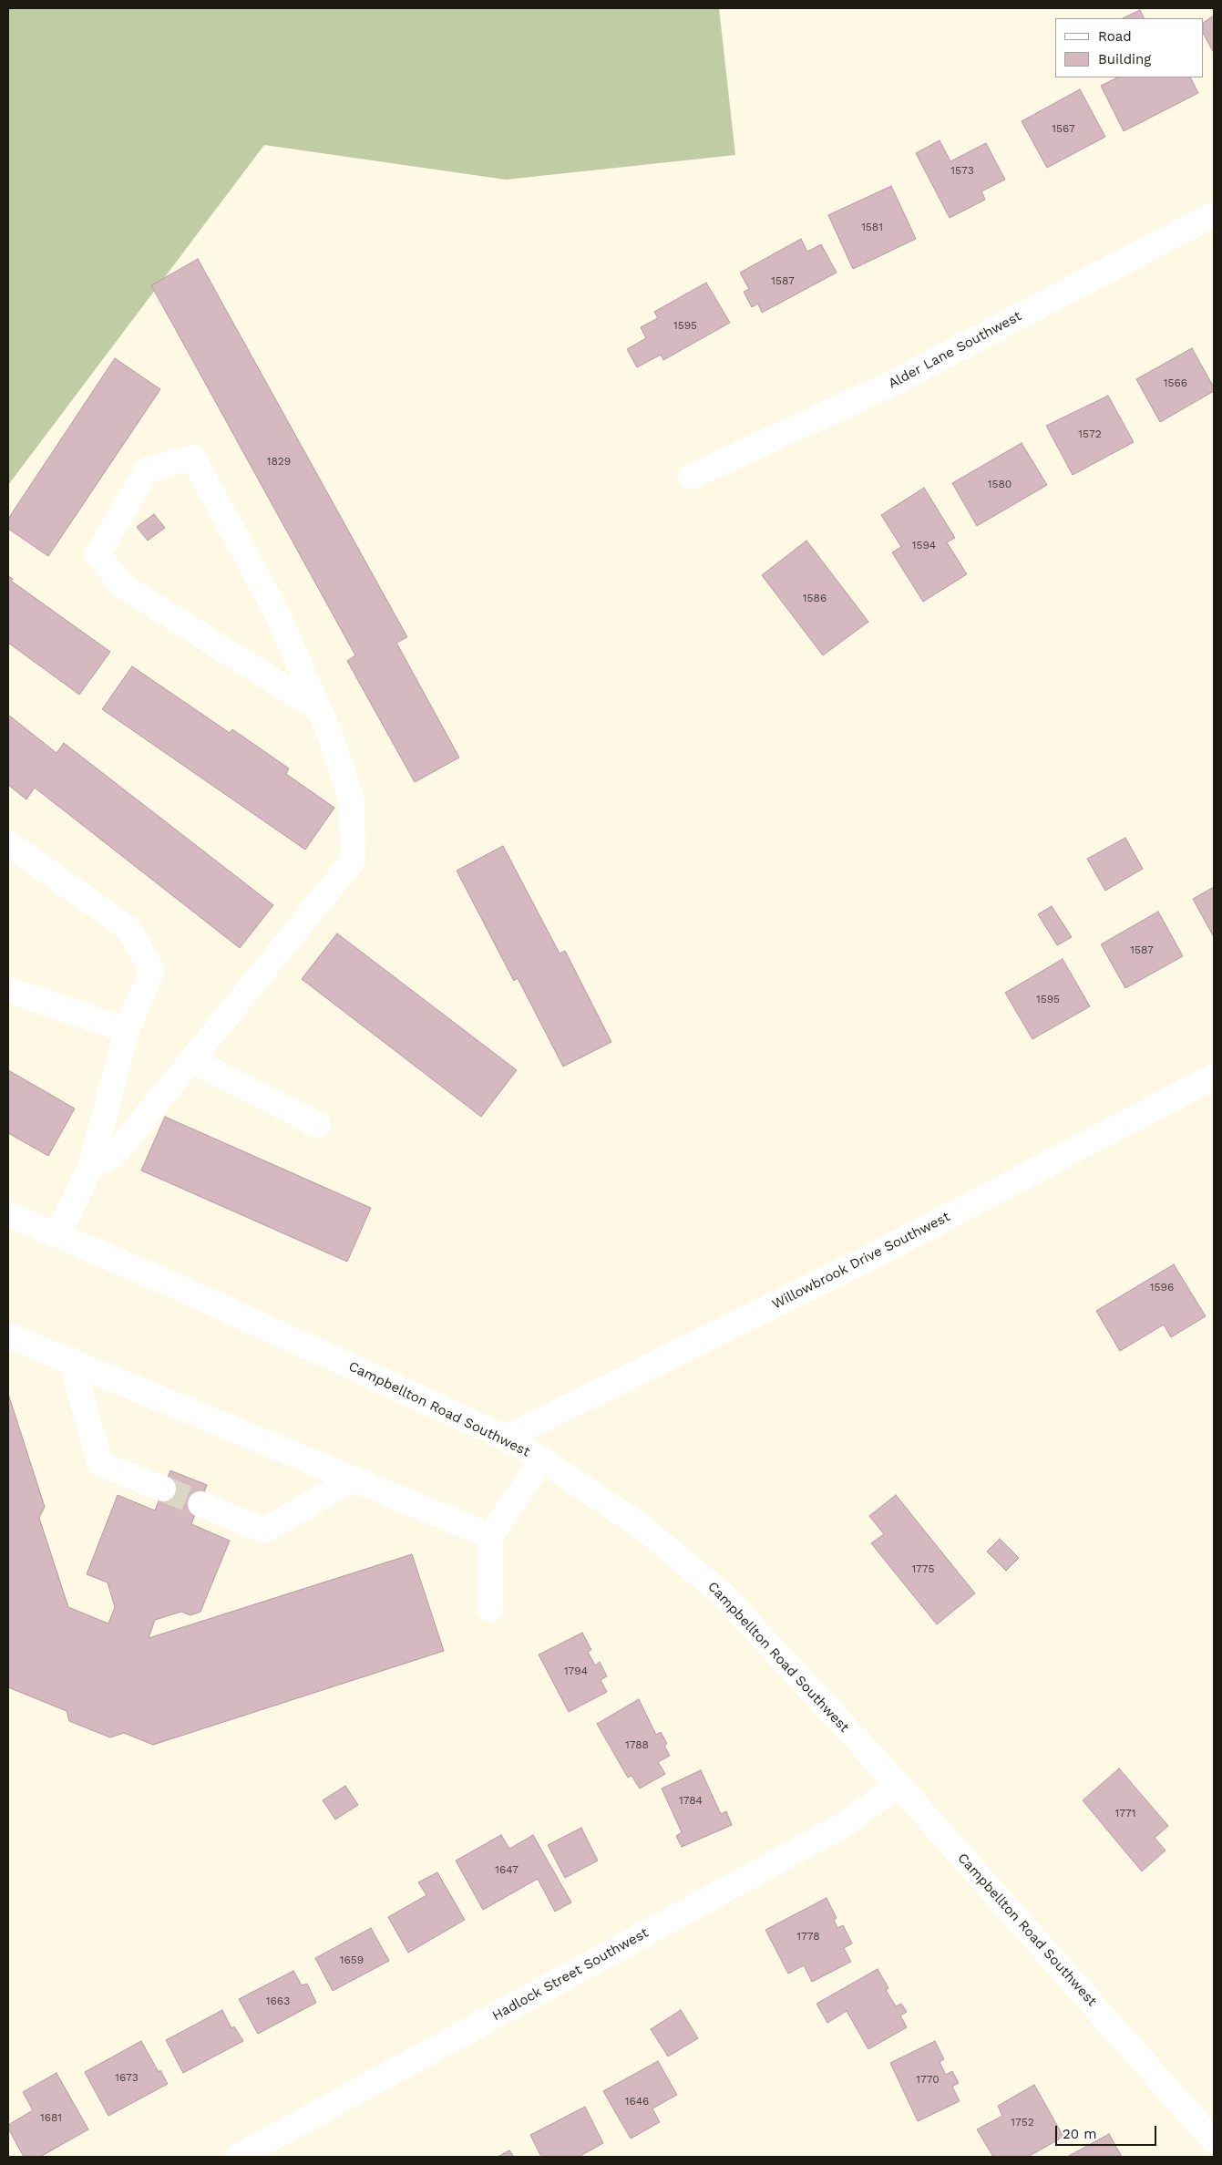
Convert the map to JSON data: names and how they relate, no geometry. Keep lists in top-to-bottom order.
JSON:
{
  "streets": {
    "street": [
      "Alder Lane Southwest",
      "Willowbrook Drive Southwest",
      "Campbellton Road Southwest",
      "Hadlock Street Southwest"
    ]
  },
  "crossings": [
    ["Willowbrook Drive Southwest", "Campbellton Road Southwest"],
    ["Campbellton Road Southwest", "Hadlock Street Southwest"]
  ],
  "house_numbers": [
    "1567",
    "1573",
    "1581",
    "1587",
    "1595",
    "1566",
    "1572",
    "1829",
    "1580",
    "1594",
    "1586",
    "1587",
    "1595",
    "1596",
    "1775",
    "1794",
    "1788",
    "1784",
    "1771",
    "1647",
    "1778",
    "1659",
    "1663",
    "1673",
    "1770",
    "1646",
    "1681",
    "1752"
  ],
  "legend": ["Road", "Building"],
  "scale_bar": "20 m"
}
